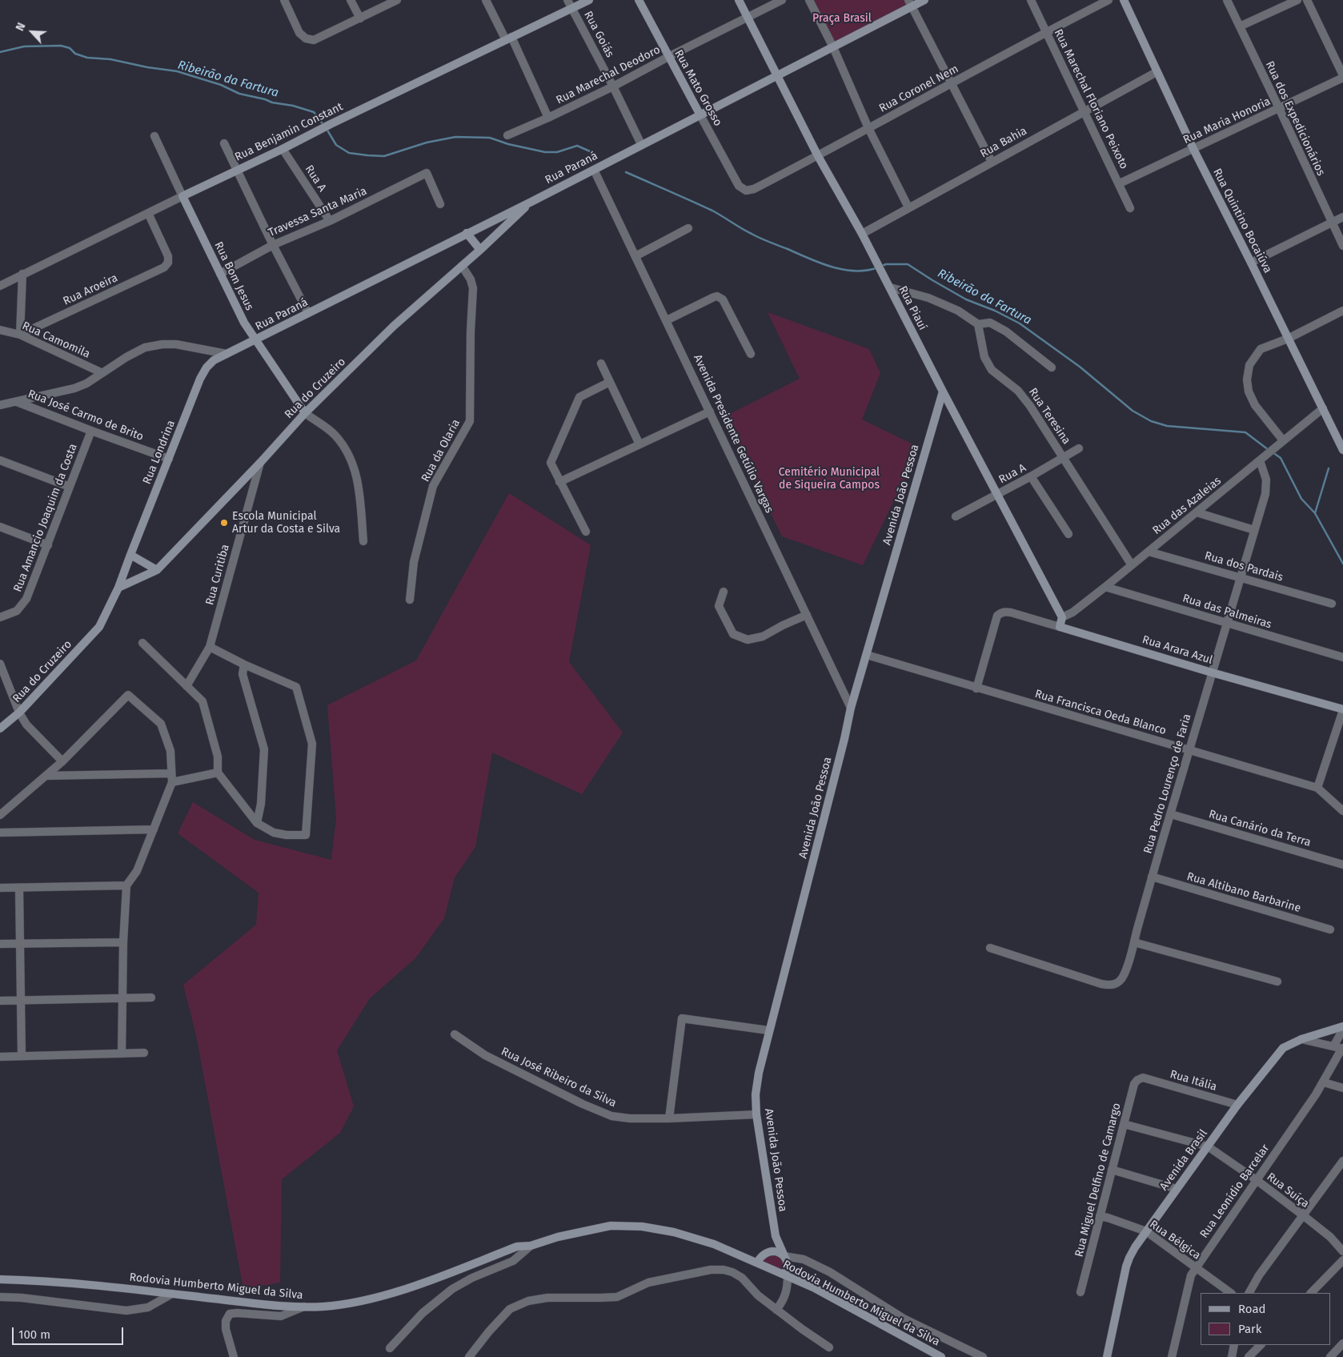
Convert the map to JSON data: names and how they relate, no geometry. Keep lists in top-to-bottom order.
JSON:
{
  "streets": {
    "street": [
      "Rua Goiás",
      "Rua Marechal Deodoro",
      "Rua Mato Grosso",
      "Rua Coronel Nem",
      "Rua Marechal Floriano Peixoto",
      "Rua dos Expedicionários",
      "Rua Maria Honoria",
      "Rua Benjamin Constant",
      "Rua Bahia",
      "Rua Paraná",
      "Rua A",
      "Travessa Santa Maria",
      "Rua Quintino Bocaiúva",
      "Rua Bom Jesus",
      "Rua Aroeira",
      "Rua Piauí",
      "Rua Camomila",
      "Rua do Cruzeiro",
      "Rua José Carmo de Brito",
      "Rua Teresina",
      "Avenida Presidente Getúlio Vargas",
      "Rua da Olaria",
      "Rua Londrina",
      "Avenida João Pessoa",
      "Rua das Azaleias",
      "Rua Amancio Joaquim da Costa",
      "Rua dos Pardais",
      "Rua Curitiba",
      "Rua das Palmeiras",
      "Rua Arara Azul",
      "Rua Francisca Oeda Blanco",
      "Rua Pedro Lourenço de Faria",
      "Rua Canário da Terra",
      "Rua Altibano Barbarine",
      "Rua José Ribeiro da Silva",
      "Rua Itália",
      "Avenida Brasil",
      "Rua Miguel Delfino de Camargo",
      "Rua Suíça",
      "Rua Leonídio Barcelar",
      "Rua Bélgica",
      "Rodovia Humberto Miguel da Silva"
    ]
  },
  "crossings": [
    ["Rua Goiás", "Rua Marechal Deodoro"],
    ["Rua Goiás", "Rua Benjamin Constant"],
    ["Rua Goiás", "Rua Paraná"],
    ["Rua Marechal Deodoro", "Rua Mato Grosso"],
    ["Rua Marechal Deodoro", "Rua Piauí"],
    ["Rua Mato Grosso", "Rua Coronel Nem"],
    ["Rua Mato Grosso", "Rua Paraná"],
    ["Rua Coronel Nem", "Rua Marechal Floriano Peixoto"],
    ["Rua Coronel Nem", "Rua Piauí"],
    ["Rua Marechal Floriano Peixoto", "Rua Maria Honoria"],
    ["Rua Marechal Floriano Peixoto", "Rua Bahia"],
    ["Rua dos Expedicionários", "Rua Maria Honoria"],
    ["Rua Maria Honoria", "Rua Quintino Bocaiúva"],
    ["Rua Benjamin Constant", "Rua A"],
    ["Rua Benjamin Constant", "Rua Bom Jesus"],
    ["Rua Benjamin Constant", "Rua Aroeira"],
    ["Rua Bahia", "Rua Quintino Bocaiúva"],
    ["Rua Bahia", "Rua Piauí"],
    ["Rua Paraná", "Rua Bom Jesus"],
    ["Rua Paraná", "Rua Piauí"],
    ["Rua Paraná", "Rua do Cruzeiro"],
    ["Rua Paraná", "Avenida Presidente Getúlio Vargas"],
    ["Rua Paraná", "Rua Londrina"],
    ["Rua A", "Travessa Santa Maria"],
    ["Rua A", "Rua Piauí"],
    ["Rua A", "Rua Teresina"],
    ["Travessa Santa Maria", "Rua Bom Jesus"],
    ["Rua Quintino Bocaiúva", "Rua das Azaleias"],
    ["Rua Bom Jesus", "Rua do Cruzeiro"],
    ["Rua Aroeira", "Rua Camomila"],
    ["Rua Piauí", "Avenida João Pessoa"],
    ["Rua Piauí", "Rua das Azaleias"],
    ["Rua do Cruzeiro", "Rua da Olaria"],
    ["Rua do Cruzeiro", "Rua Londrina"],
    ["Rua do Cruzeiro", "Rua Curitiba"],
    ["Rua José Carmo de Brito", "Rua Londrina"],
    ["Rua José Carmo de Brito", "Rua Amancio Joaquim da Costa"],
    ["Rua Teresina", "Rua das Azaleias"],
    ["Avenida Presidente Getúlio Vargas", "Avenida João Pessoa"],
    ["Avenida João Pessoa", "Rua Francisca Oeda Blanco"],
    ["Avenida João Pessoa", "Rua José Ribeiro da Silva"],
    ["Avenida João Pessoa", "Rodovia Humberto Miguel da Silva"],
    ["Rua das Azaleias", "Rua dos Pardais"],
    ["Rua das Azaleias", "Rua das Palmeiras"],
    ["Rua das Azaleias", "Rua Pedro Lourenço de Faria"],
    ["Rua dos Pardais", "Rua Pedro Lourenço de Faria"],
    ["Rua das Palmeiras", "Rua Pedro Lourenço de Faria"],
    ["Rua Arara Azul", "Rua Francisca Oeda Blanco"],
    ["Rua Arara Azul", "Rua Pedro Lourenço de Faria"],
    ["Rua Francisca Oeda Blanco", "Rua Pedro Lourenço de Faria"],
    ["Rua Pedro Lourenço de Faria", "Rua Canário da Terra"],
    ["Rua Pedro Lourenço de Faria", "Rua Altibano Barbarine"],
    ["Rua Itália", "Avenida Brasil"],
    ["Rua Itália", "Rua Miguel Delfino de Camargo"],
    ["Avenida Brasil", "Rua Suíça"],
    ["Avenida Brasil", "Rua Bélgica"],
    ["Rua Miguel Delfino de Camargo", "Rua Suíça"],
    ["Rua Miguel Delfino de Camargo", "Rua Bélgica"],
    ["Rua Suíça", "Rua Leonídio Barcelar"],
    ["Rua Leonídio Barcelar", "Rua Bélgica"]
  ],
  "water": ["Ribeirão da Fartura"],
  "parks": ["Praça Brasil", "Cemitério Municipal de Siqueira Campos"],
  "places": ["Escola Municipal Artur da Costa e Silva"],
  "legend": ["Road", "Park"],
  "scale_bar": "100 m",
  "north": "top left"
}
